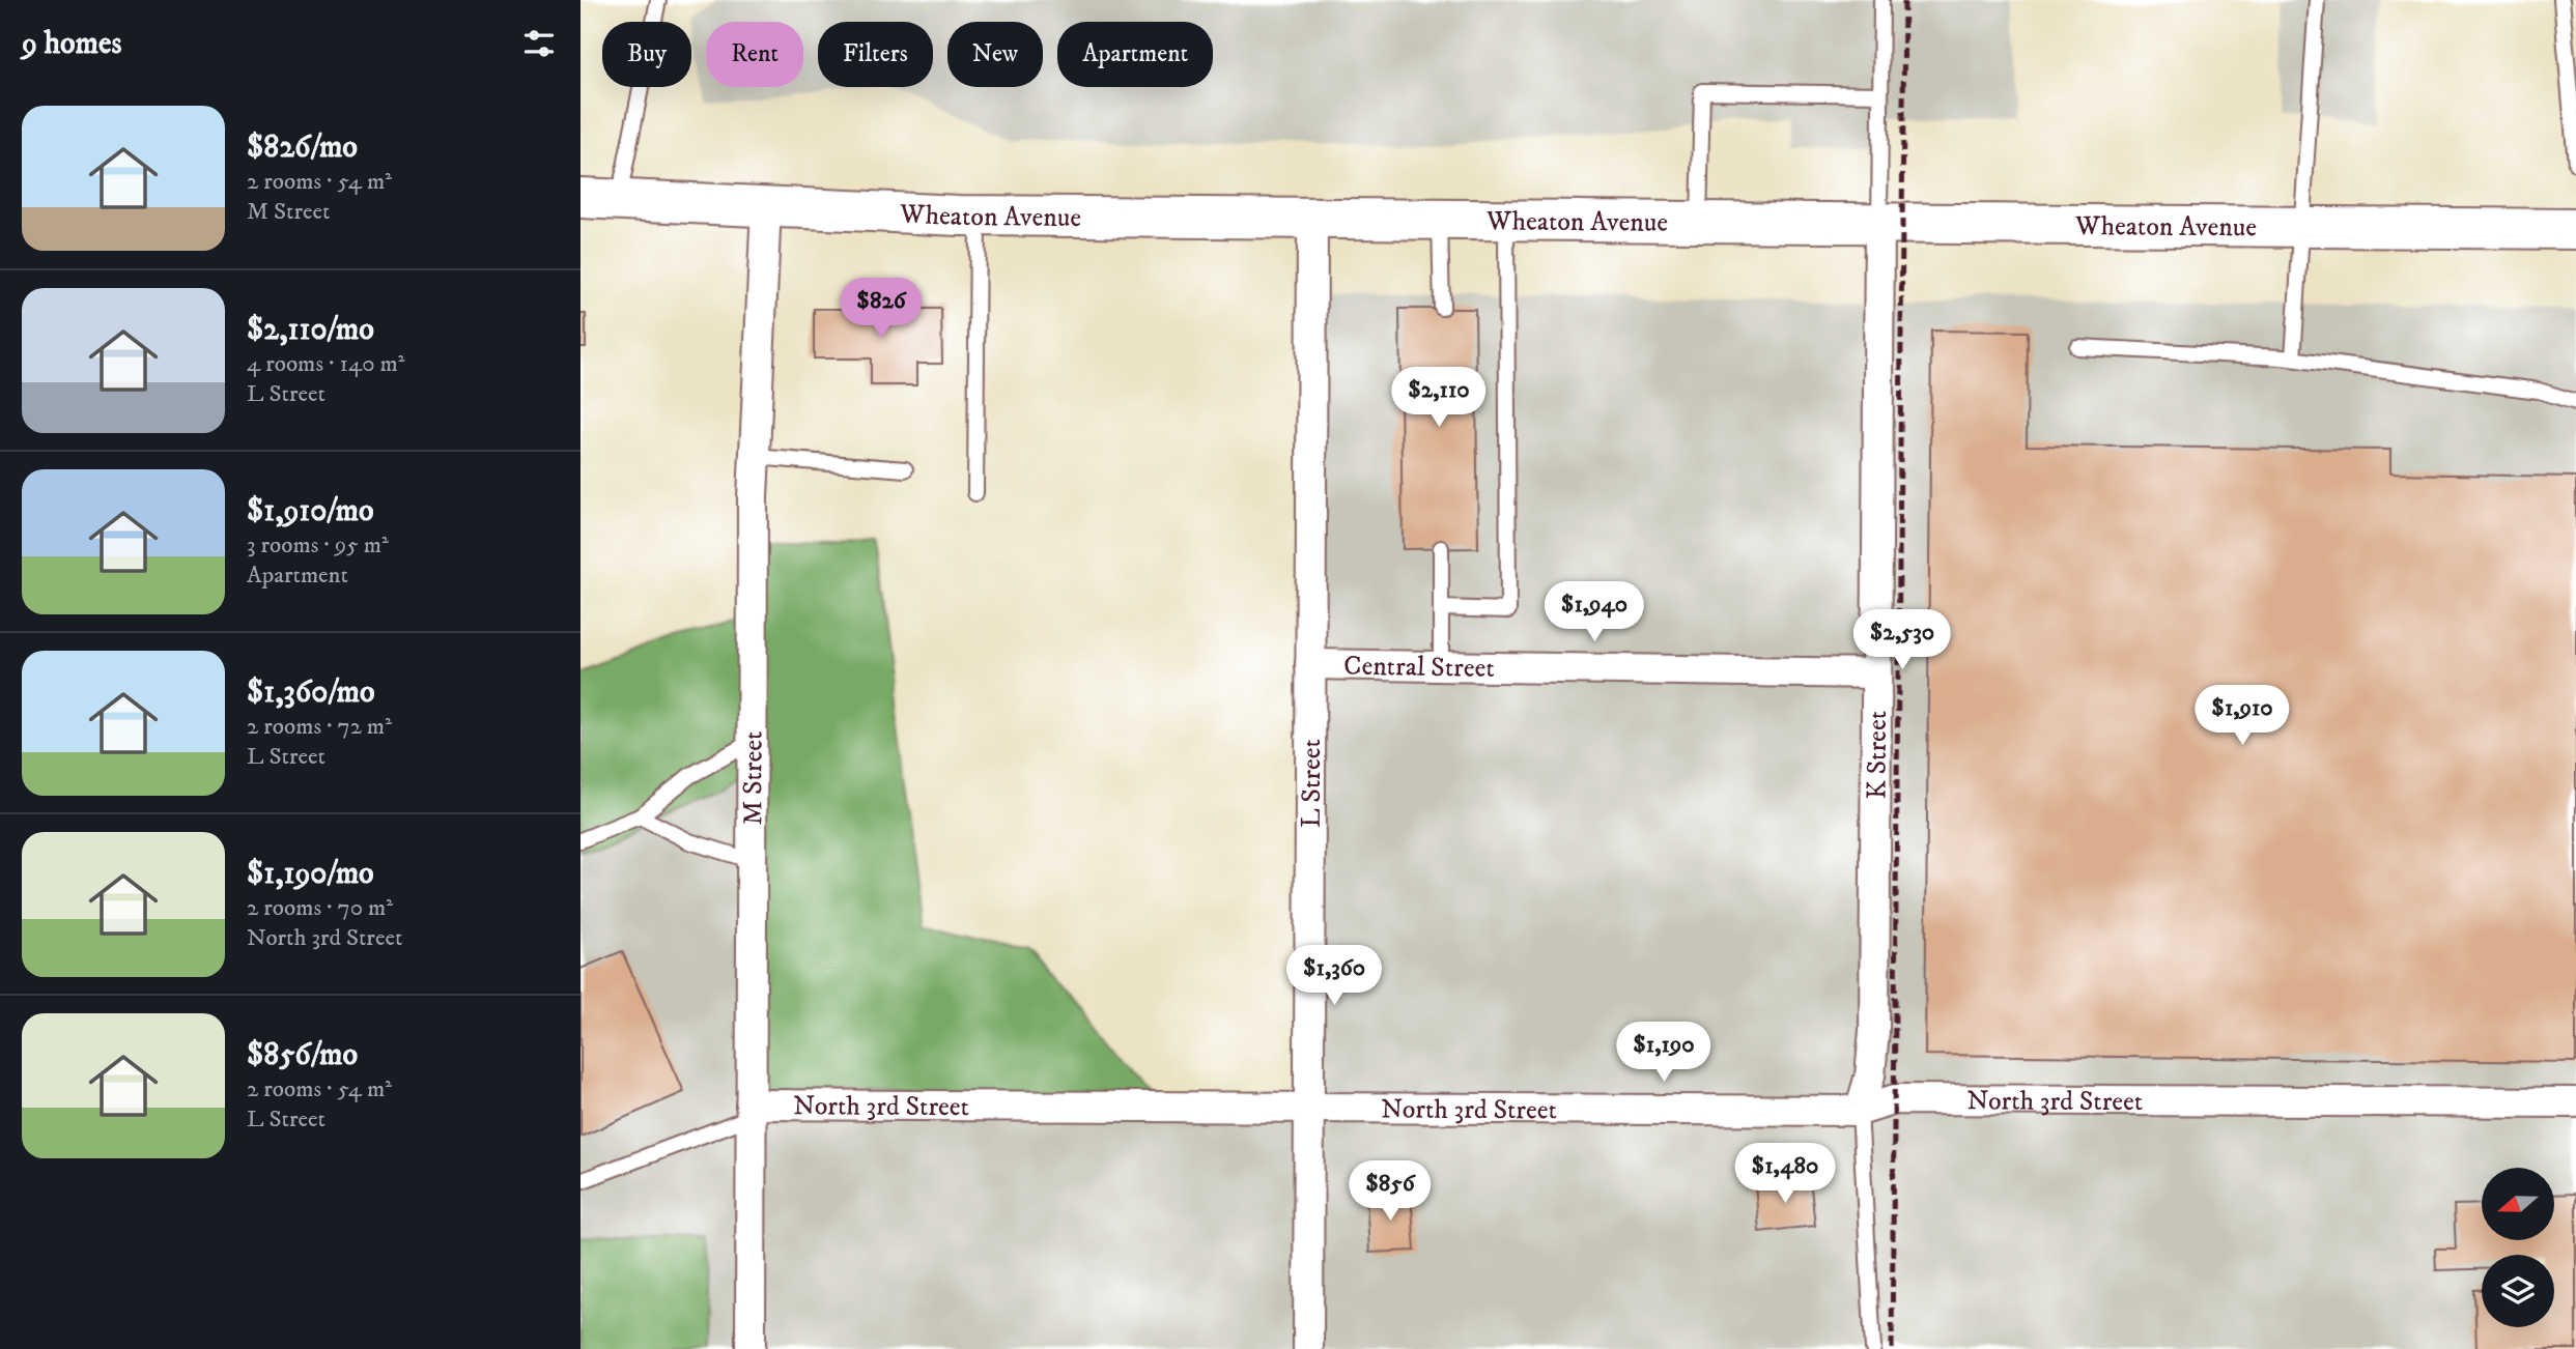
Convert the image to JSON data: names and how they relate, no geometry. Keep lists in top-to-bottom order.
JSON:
{
  "streets": {
    "main road": ["Wheaton Avenue"],
    "street": [
      "Central Street",
      "K Street",
      "M Street",
      "L Street",
      "North 3rd Street"
    ]
  },
  "crossings": [
    ["Wheaton Avenue", "K Street"],
    ["Wheaton Avenue", "M Street"],
    ["Wheaton Avenue", "L Street"],
    ["Central Street", "K Street"],
    ["Central Street", "L Street"],
    ["K Street", "North 3rd Street"],
    ["M Street", "North 3rd Street"],
    ["L Street", "North 3rd Street"]
  ],
  "north": "left",
  "page": {
    "heading": "9 homes",
    "chip": [
      "Buy",
      "Rent",
      "Filters",
      "New",
      "Apartment"
    ],
    "list": [
      {
        "name": "$826/mo",
        "note": "2 rooms · 54 m² · M Street"
      },
      {
        "name": "$2,110/mo",
        "note": "4 rooms · 140 m² · L Street"
      },
      {
        "name": "$1,910/mo",
        "note": "3 rooms · 95 m² · Apartment"
      },
      {
        "name": "$1,360/mo",
        "note": "2 rooms · 72 m² · L Street"
      },
      {
        "name": "$1,190/mo",
        "note": "2 rooms · 70 m² · North 3rd Street"
      },
      {
        "name": "$856/mo",
        "note": "2 rooms · 54 m² · L Street"
      }
    ],
    "price": [
      "$826",
      "$2,110",
      "$1,940",
      "$2,530",
      "$1,910",
      "$1,360",
      "$1,190",
      "$1,480",
      "$856"
    ]
  }
}
